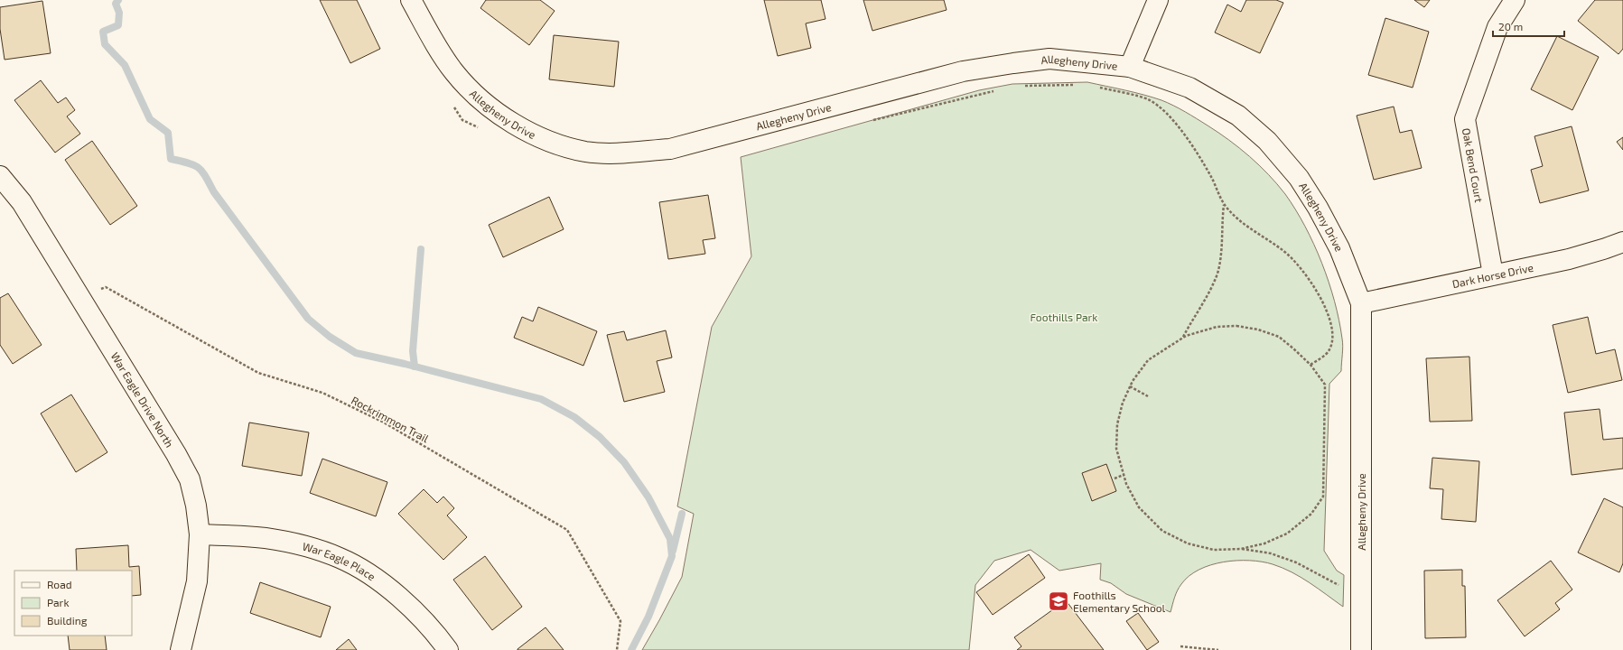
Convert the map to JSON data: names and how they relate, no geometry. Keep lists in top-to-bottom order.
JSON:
{
  "streets": {
    "street": [
      "Allegheny Drive",
      "Oak Bend Court",
      "Dark Horse Drive",
      "War Eagle Drive North",
      "War Eagle Place"
    ],
    "path": ["Rockrimmon Trail"]
  },
  "crossings": [
    ["Allegheny Drive", "Dark Horse Drive"],
    ["Oak Bend Court", "Dark Horse Drive"],
    ["War Eagle Drive North", "Rockrimmon Trail"],
    ["War Eagle Drive North", "War Eagle Place"]
  ],
  "parks": ["Foothills Park"],
  "places": {
    "school or university": ["Foothills Elementary School"]
  },
  "legend": ["Road", "Park", "Building"],
  "scale_bar": "20 m"
}
